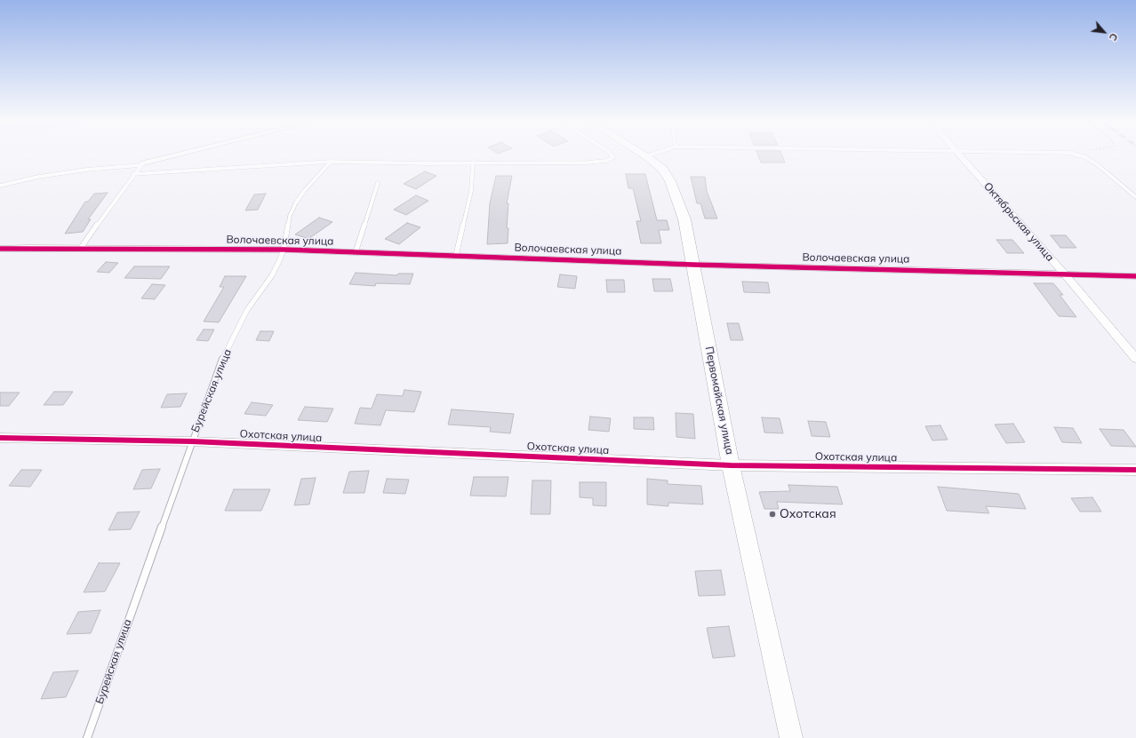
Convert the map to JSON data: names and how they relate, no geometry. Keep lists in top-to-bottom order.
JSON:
{
  "streets": {
    "main road": ["Первомайская улица"],
    "street": ["Октябрьская улица", "Волочаевская улица", "Охотская улица"],
    "lane": ["Бурейская улица"]
  },
  "crossings": [
    ["Октябрьская улица", "Волочаевская улица"],
    ["Волочаевская улица", "Бурейская улица"],
    ["Волочаевская улица", "Первомайская улица"],
    ["Бурейская улица", "Охотская улица"],
    ["Первомайская улица", "Охотская улица"]
  ],
  "places": ["Охотская"],
  "north": "bottom right"
}
